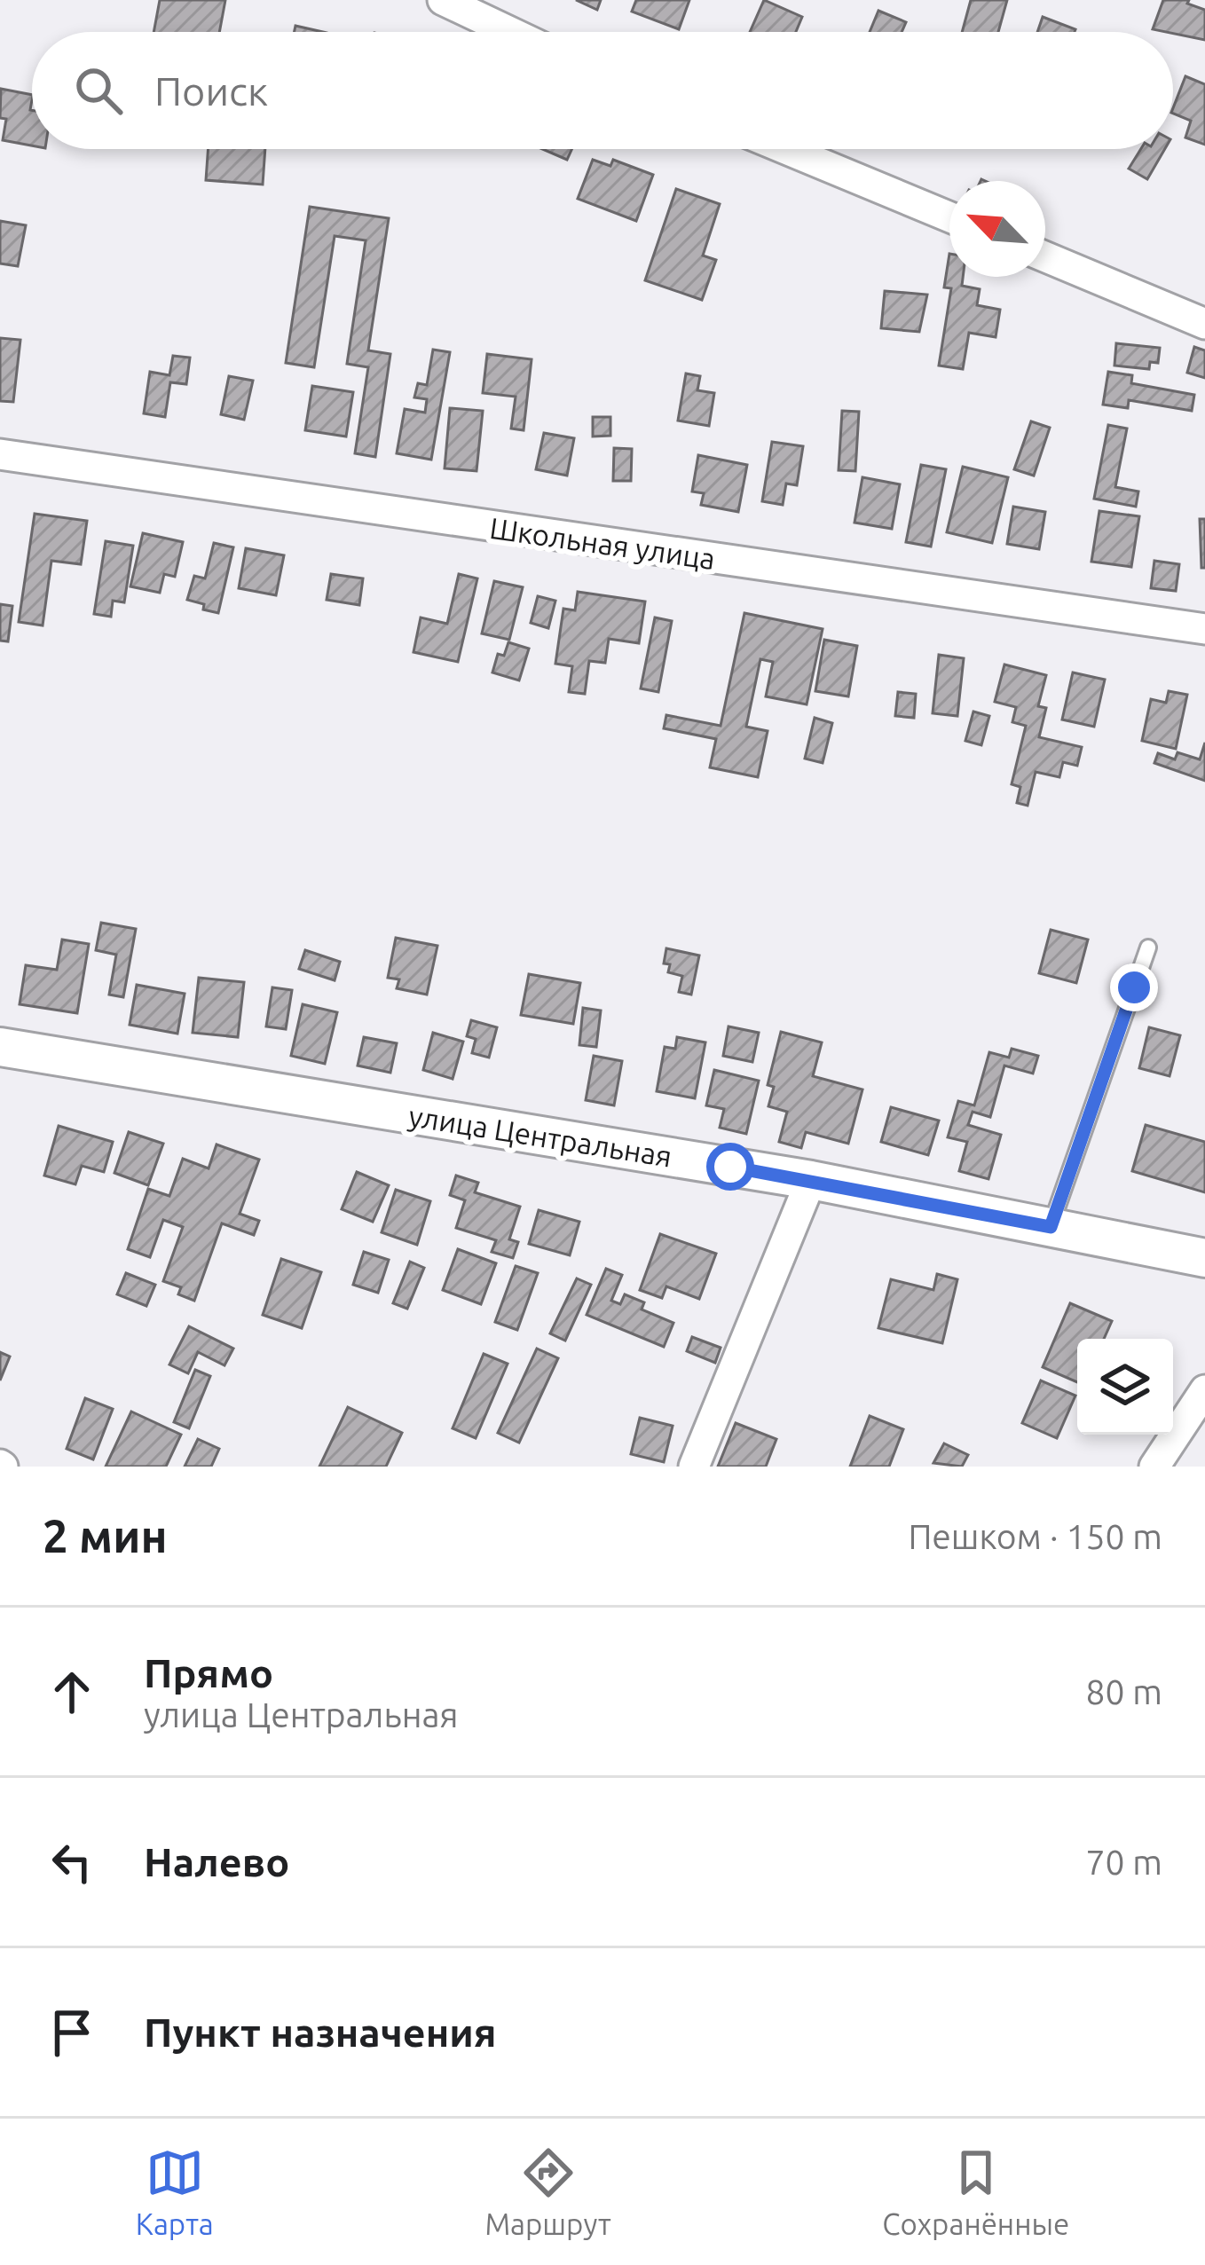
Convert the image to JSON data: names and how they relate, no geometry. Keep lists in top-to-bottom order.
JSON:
{
  "streets": {
    "street": ["Школьная улица", "улица Центральная"]
  },
  "north": "top left",
  "page": {
    "search": "Поиск",
    "heading": ["2 мин", "Пешком · 150 m"],
    "list": [
      ["Прямо", "улица Центральная", "80 m"],
      ["Налево", "70 m"],
      "Пункт назначения"
    ],
    "nav": ["Карта", "Маршрут", "Сохранённые"]
  }
}
